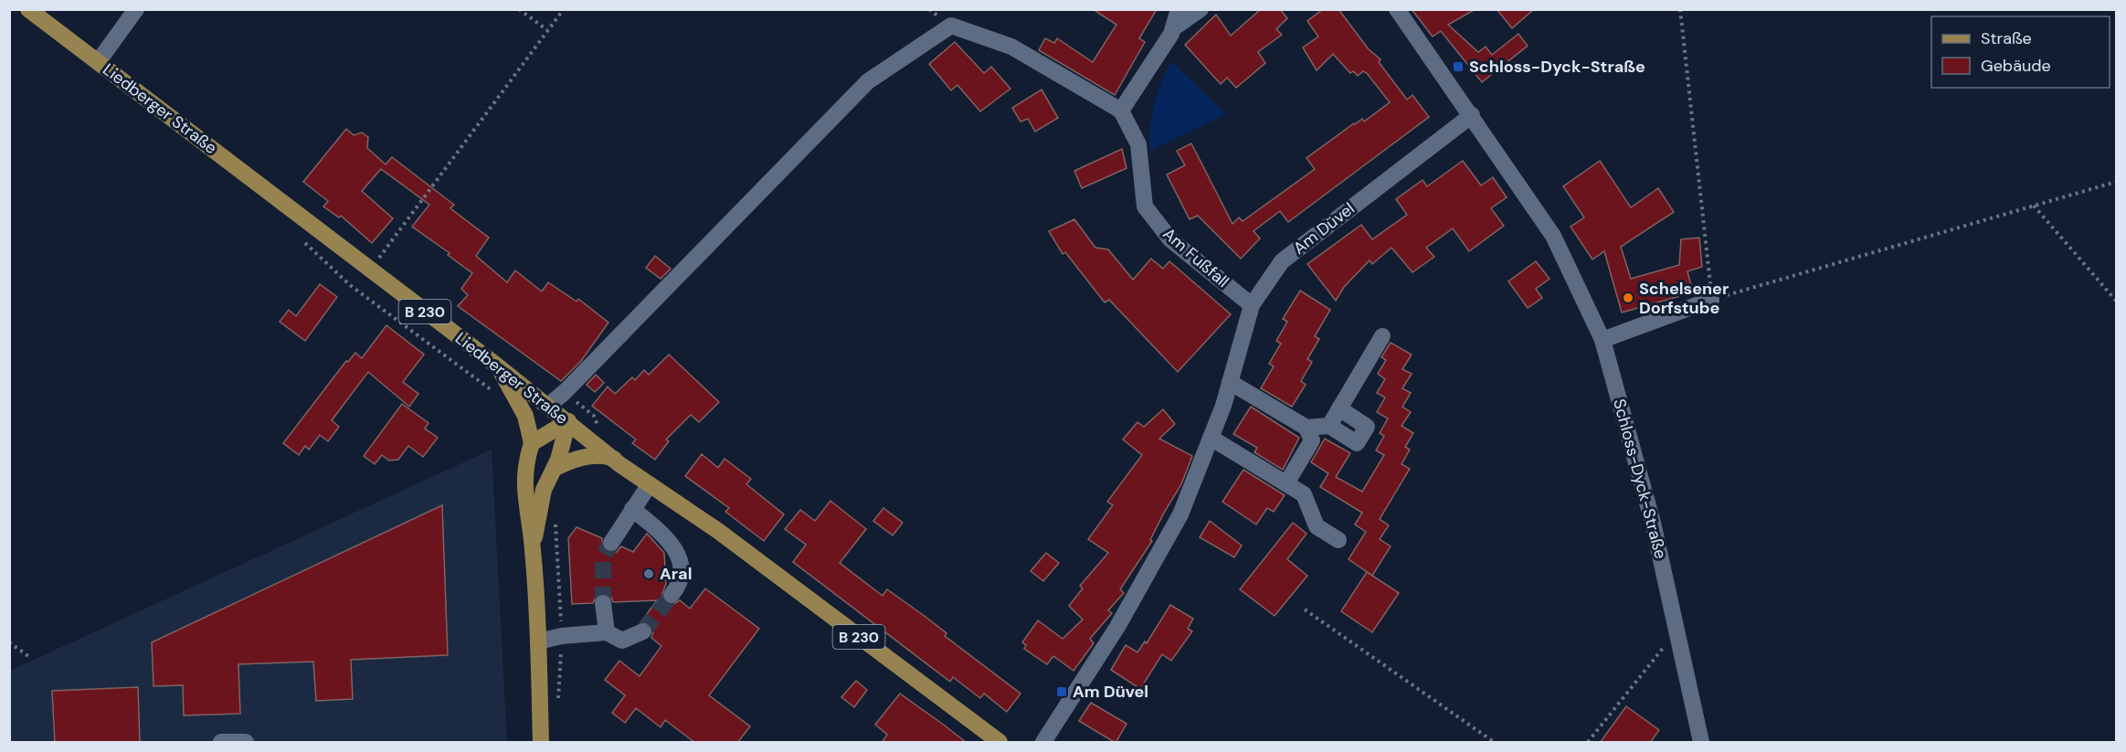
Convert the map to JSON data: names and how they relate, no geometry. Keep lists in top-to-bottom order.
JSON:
{
  "streets": {
    "main road": ["Liedberger Straße", "B 230"],
    "street": ["Am Düvel", "Am Fußfall", "Schloss-Dyck-Straße"]
  },
  "crossings": [
    ["Am Düvel", "Am Fußfall"],
    ["Am Düvel", "Schloss-Dyck-Straße"]
  ],
  "places": {
    "transit": ["Schloss-Dyck-Straße", "Am Düvel"],
    "other": ["Schelsener Dorfstube", "Aral"]
  },
  "legend": ["Straße", "Gebäude"]
}
